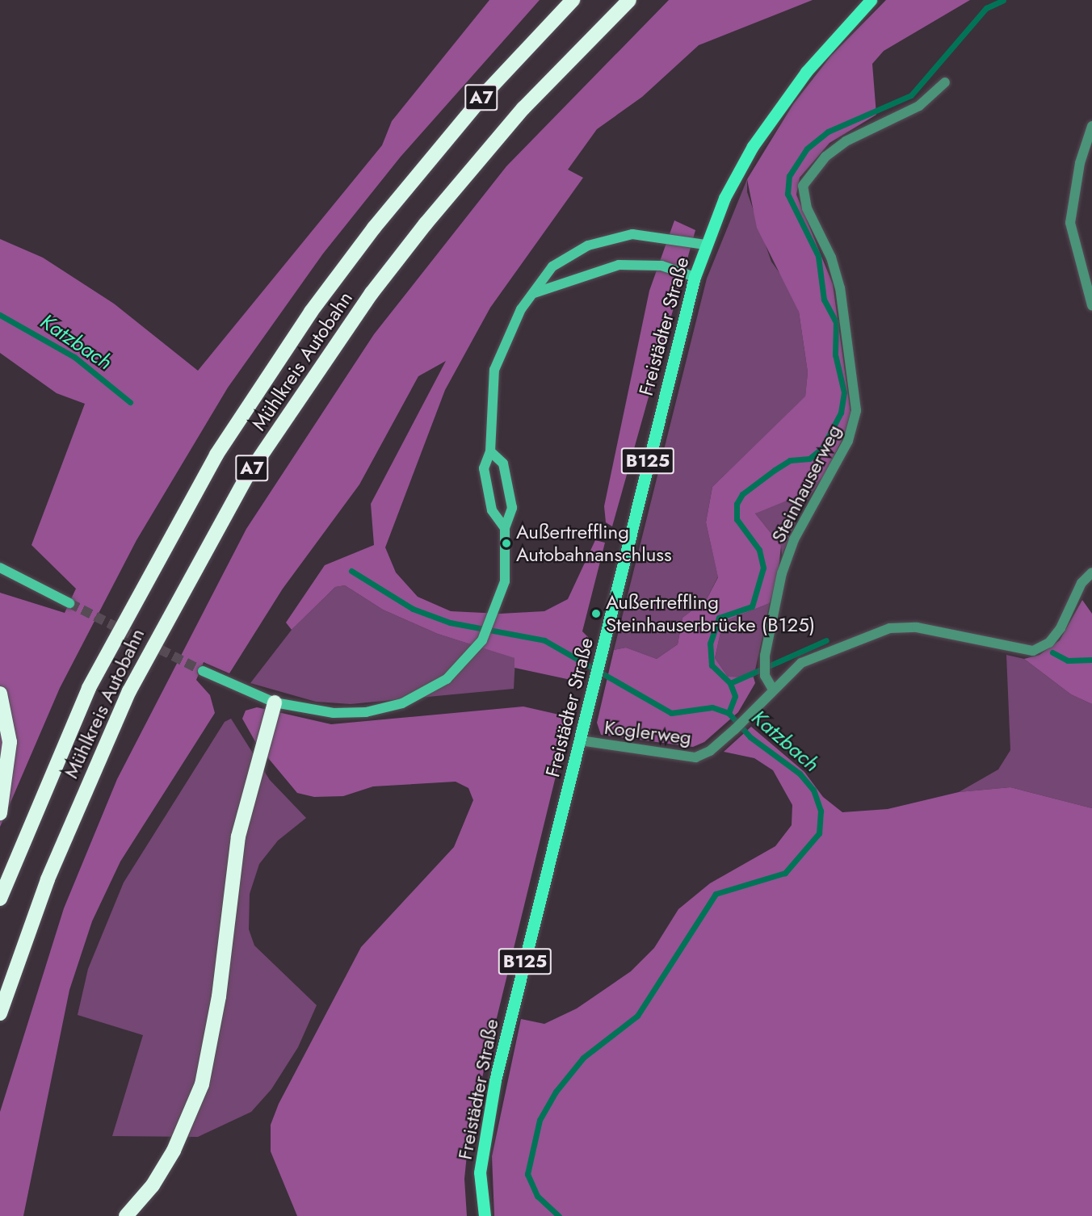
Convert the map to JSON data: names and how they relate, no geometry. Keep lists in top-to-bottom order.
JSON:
{
  "streets": {
    "highway": ["A7", "Mühlkreis Autobahn"],
    "main road": ["Freistädter Straße", "B125"],
    "street": ["Steinhauserweg", "Koglerweg"]
  },
  "crossings": [
    ["Freistädter Straße", "Koglerweg"],
    ["Steinhauserweg", "Koglerweg"]
  ],
  "water": ["Katzbach"],
  "places": ["Außertreffling Autobahnanschluss", "Außertreffling Steinhauserbrücke (B125)"]
}
